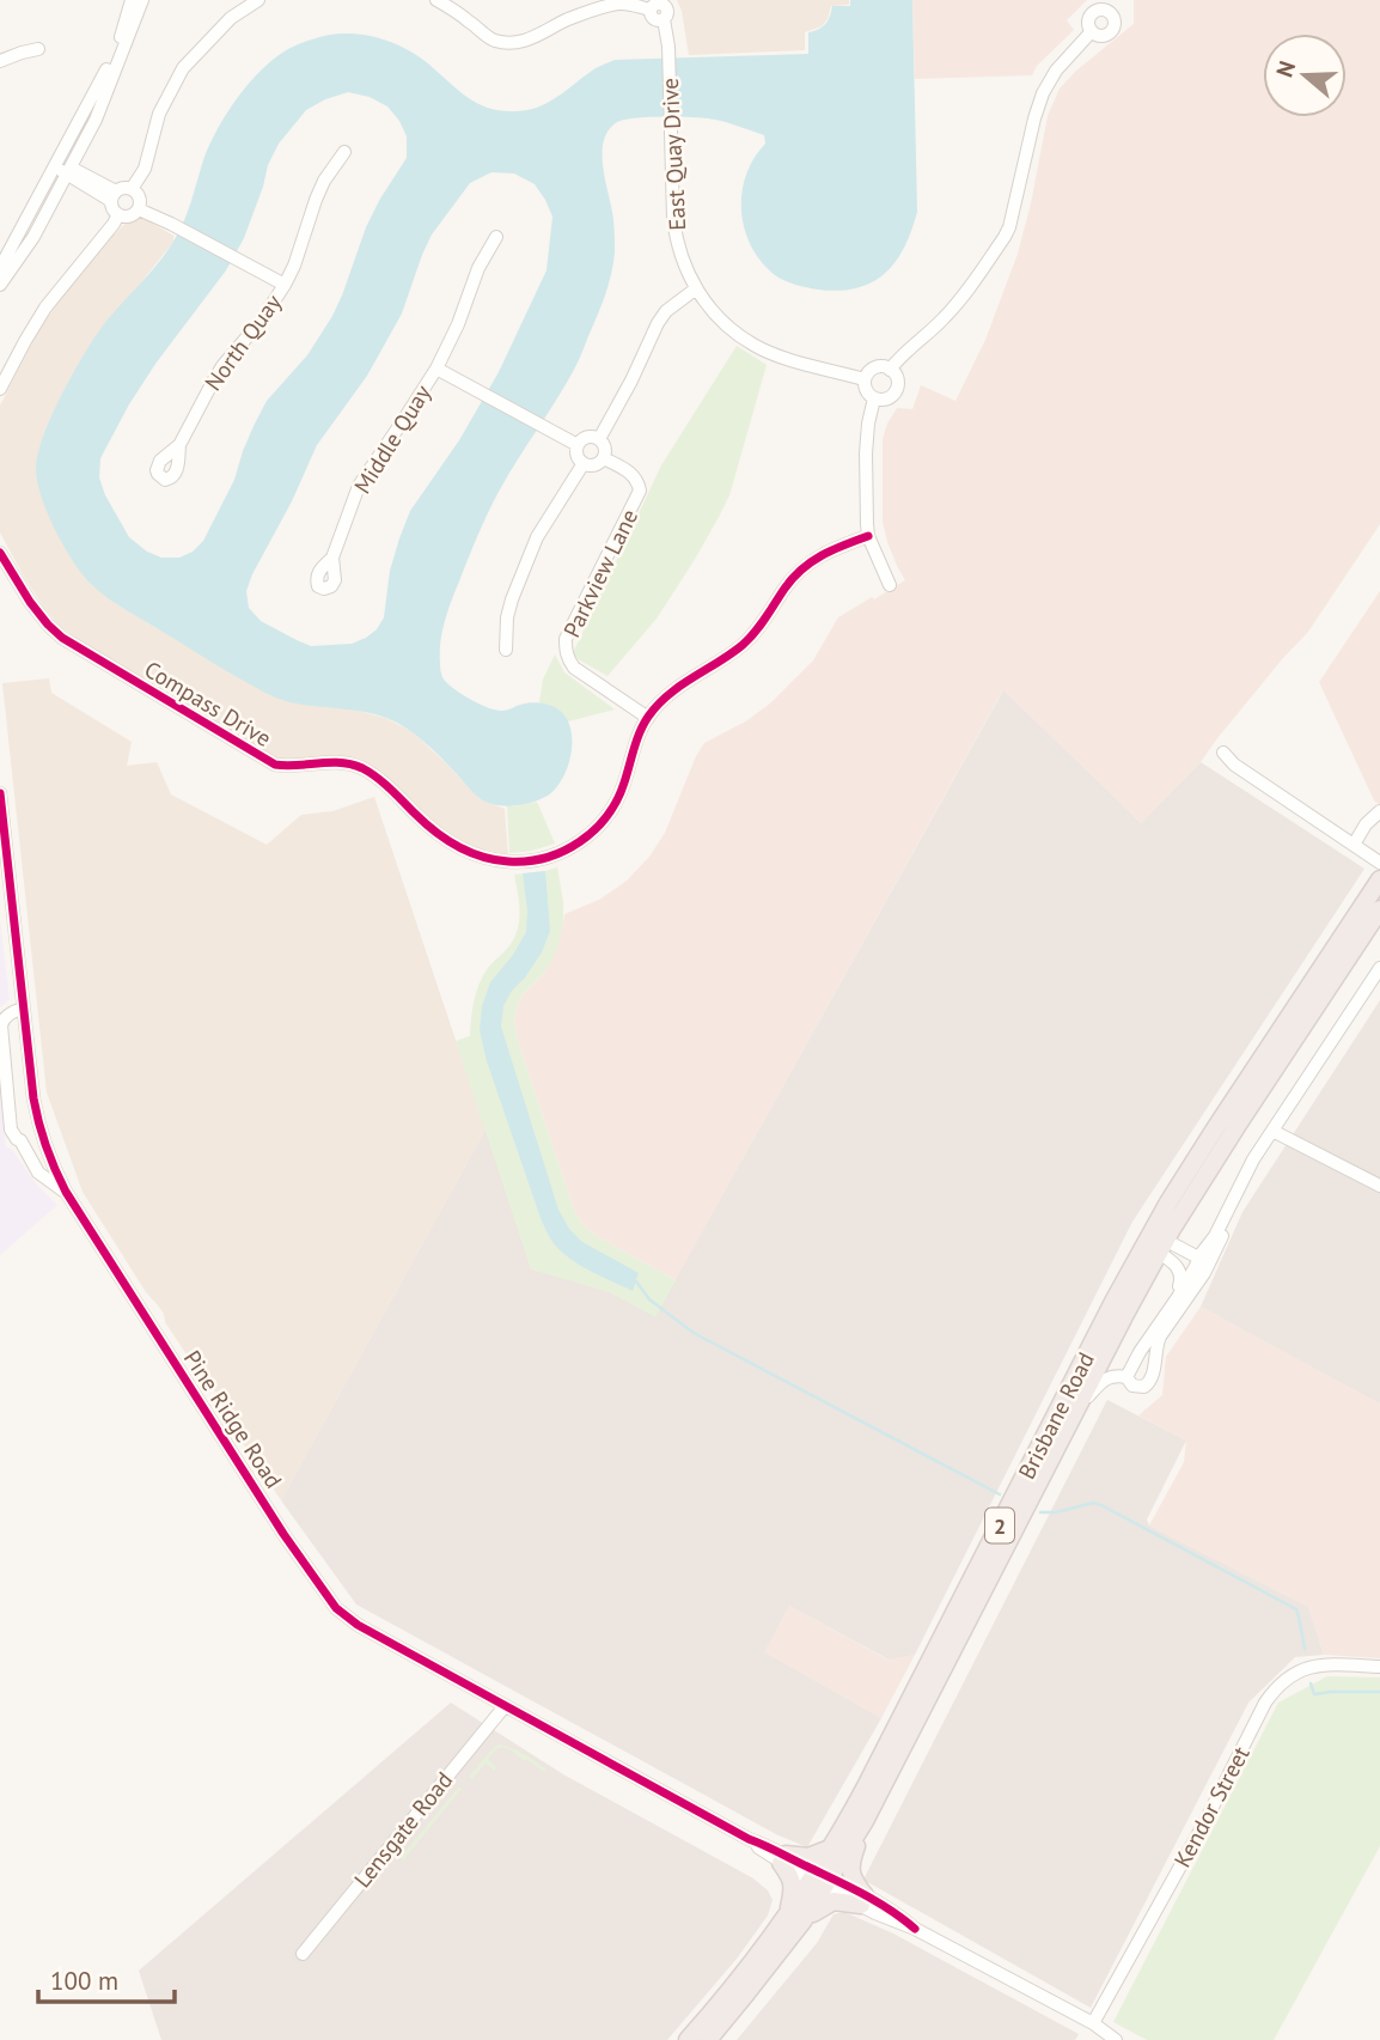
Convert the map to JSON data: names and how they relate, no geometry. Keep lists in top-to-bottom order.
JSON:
{
  "streets": {
    "highway": ["Brisbane Road", "2"],
    "street": [
      "East Quay Drive",
      "North Quay",
      "Middle Quay",
      "Parkview Lane",
      "Compass Drive",
      "Pine Ridge Road",
      "Kendor Street",
      "Lensgate Road"
    ]
  },
  "crossings": [
    ["Middle Quay", "Parkview Lane"],
    ["Parkview Lane", "Compass Drive"],
    ["Brisbane Road", "Pine Ridge Road"],
    ["Pine Ridge Road", "Kendor Street"],
    ["Pine Ridge Road", "Lensgate Road"]
  ],
  "scale_bar": "100 m",
  "north": "left"
}
